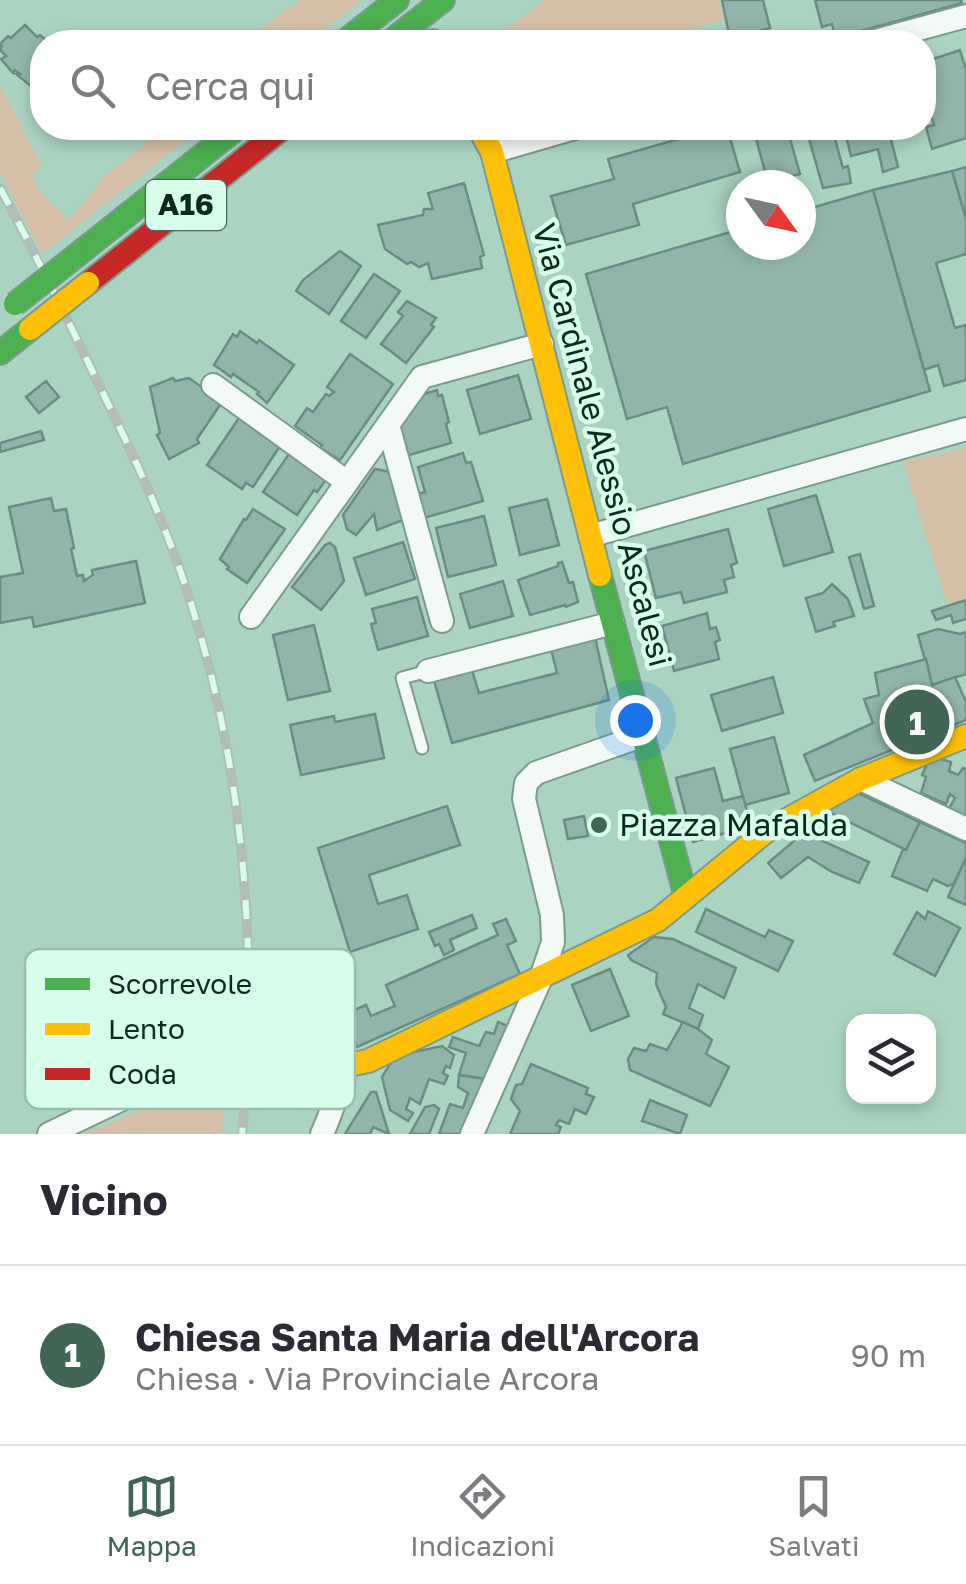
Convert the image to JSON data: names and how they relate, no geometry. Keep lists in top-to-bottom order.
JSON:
{
  "streets": {
    "main road": ["A16", "Via Cardinale Alessio Ascalesi"]
  },
  "places": ["Piazza Mafalda"],
  "legend": ["Scorrevole", "Lento", "Coda"],
  "north": "bottom right",
  "page": {
    "search": "Cerca qui",
    "pins": "1",
    "heading": "Vicino",
    "list": [
      {
        "mark": "1",
        "name": "Chiesa Santa Maria dell'Arcora",
        "note": "Chiesa · Via Provinciale Arcora",
        "value": "90 m"
      }
    ],
    "nav": ["Mappa", "Indicazioni", "Salvati"]
  }
}
